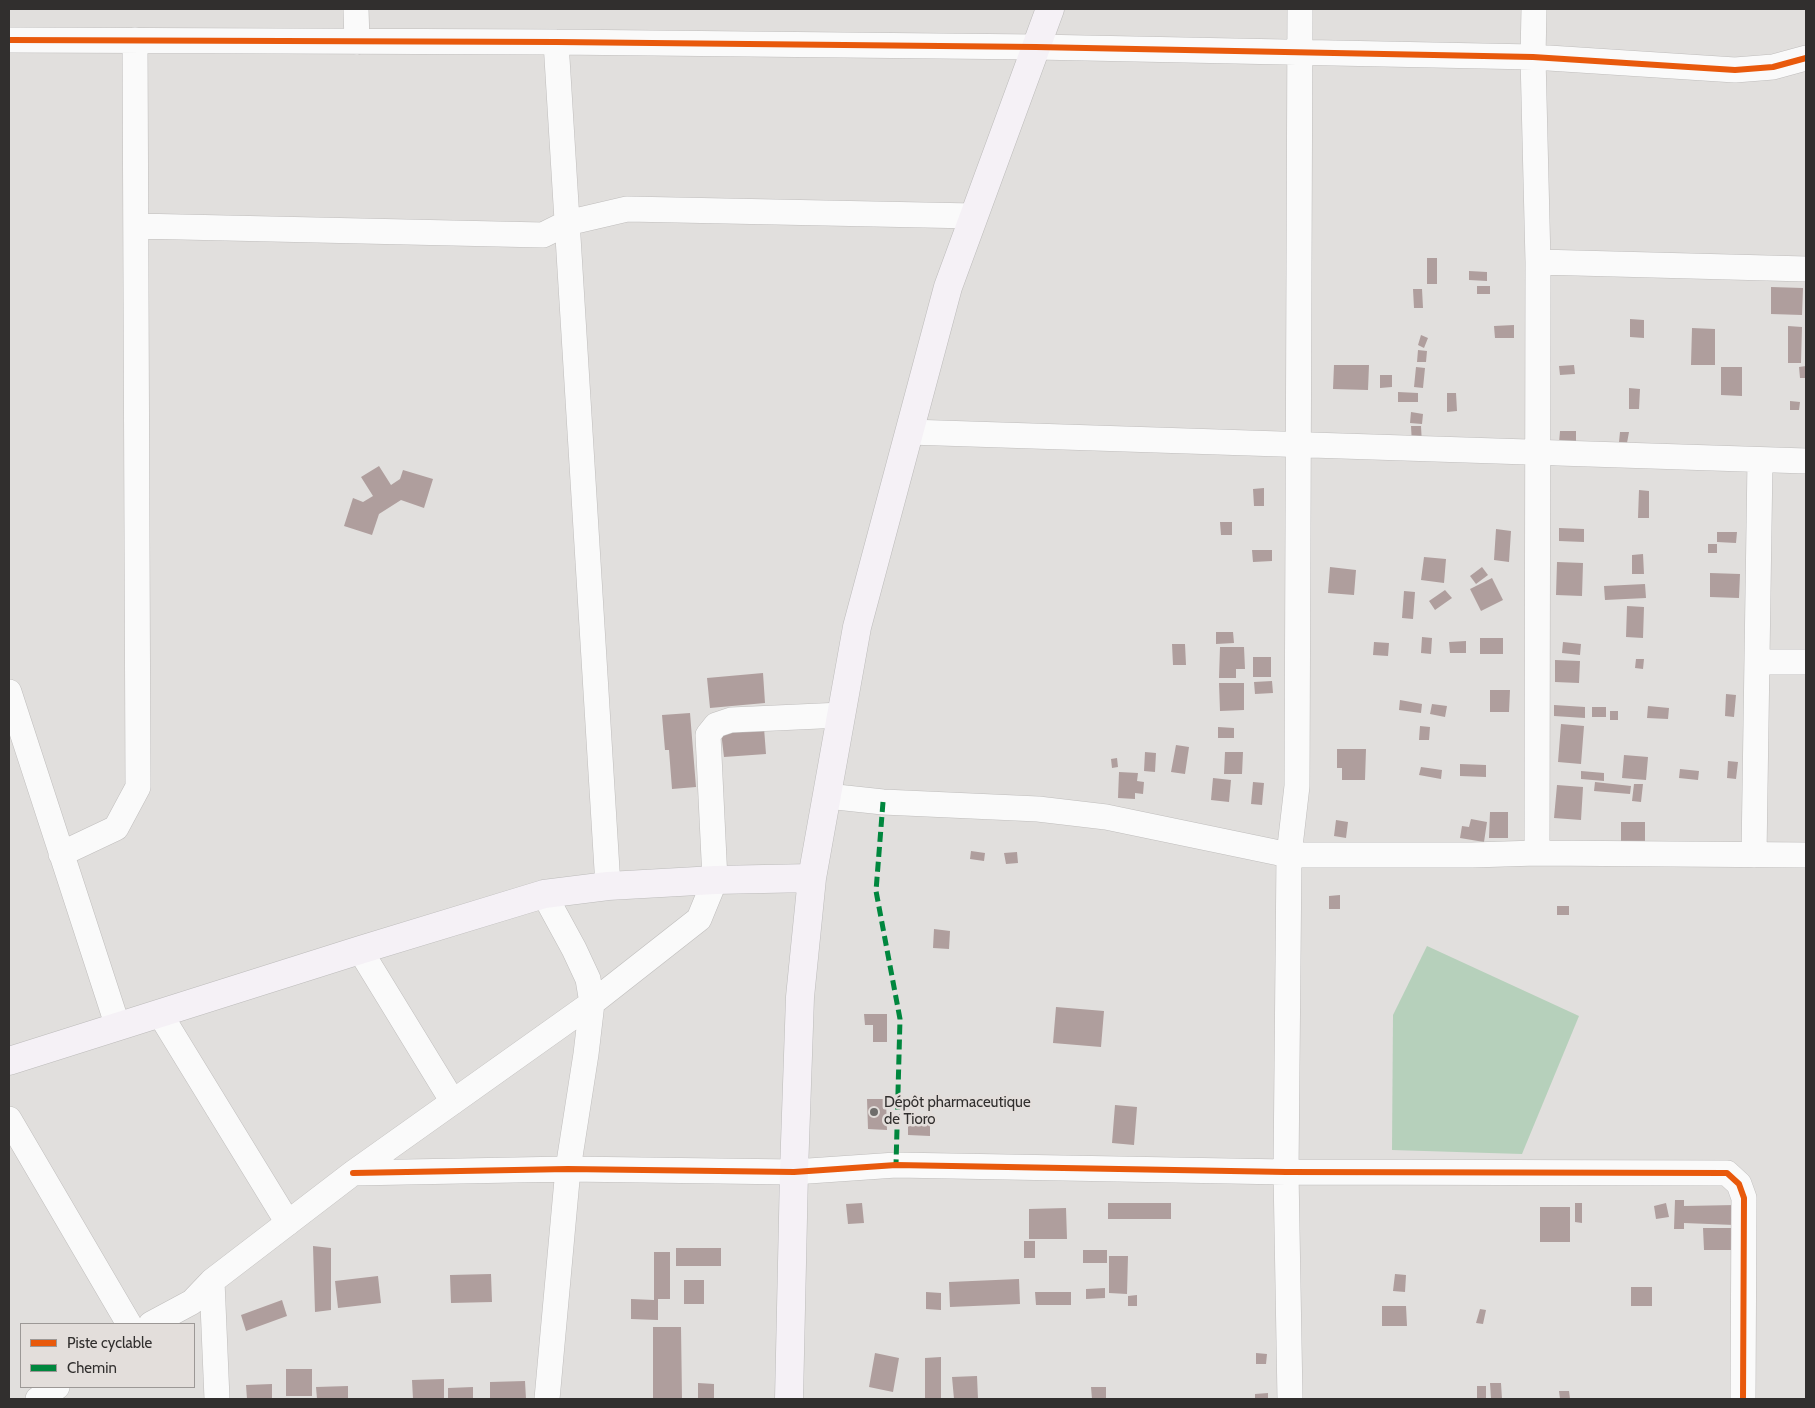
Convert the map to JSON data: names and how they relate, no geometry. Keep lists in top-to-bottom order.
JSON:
{
  "places": ["Dépôt pharmaceutique de Tioro"],
  "legend": ["Piste cyclable", "Chemin"]
}
